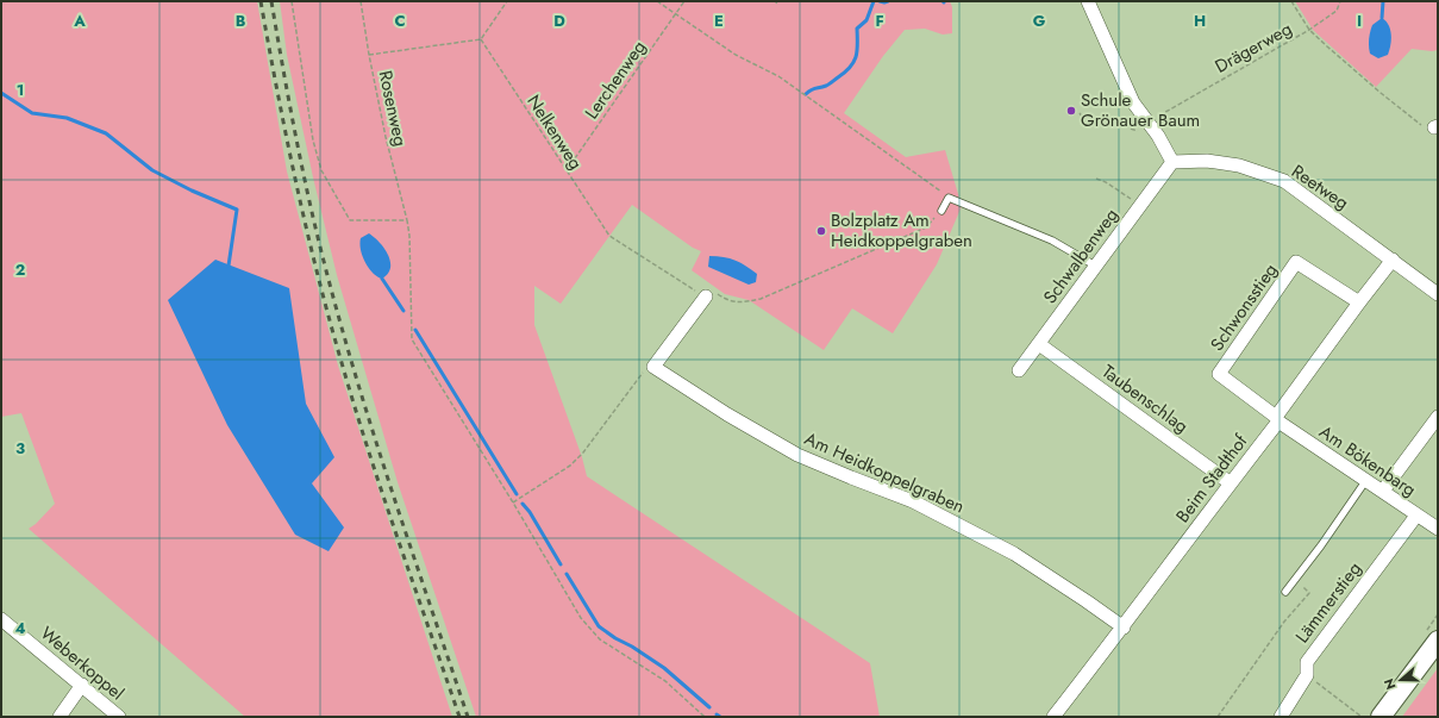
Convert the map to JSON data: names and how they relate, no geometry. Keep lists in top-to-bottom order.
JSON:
{
  "streets": {
    "street": [
      "Reetweg",
      "Schwalbenweg",
      "Schwonsstieg",
      "Taubenschlag",
      "Am Bökenbarg",
      "Am Heidkoppelgraben",
      "Beim Stadthof",
      "Lämmerstieg",
      "Weberkoppel"
    ],
    "path": [
      "Drägerweg",
      "Lerchenweg",
      "Rosenweg",
      "Nelkenweg"
    ]
  },
  "crossings": [
    ["Lerchenweg", "Nelkenweg"],
    ["Reetweg", "Schwalbenweg"],
    ["Reetweg", "Beim Stadthof"],
    ["Schwalbenweg", "Taubenschlag"],
    ["Schwonsstieg", "Am Bökenbarg"],
    ["Schwonsstieg", "Beim Stadthof"],
    ["Taubenschlag", "Beim Stadthof"],
    ["Am Bökenbarg", "Beim Stadthof"],
    ["Am Bökenbarg", "Lämmerstieg"],
    ["Am Heidkoppelgraben", "Beim Stadthof"]
  ],
  "places": ["Schule Grönauer Baum", "Bolzplatz Am Heidkoppelgraben"],
  "north": "left",
  "grid": {
    "columns": [
      "A",
      "B",
      "C",
      "D",
      "E",
      "F",
      "G",
      "H",
      "I"
    ],
    "rows": [
      "1",
      "2",
      "3",
      "4"
    ]
  }
}
